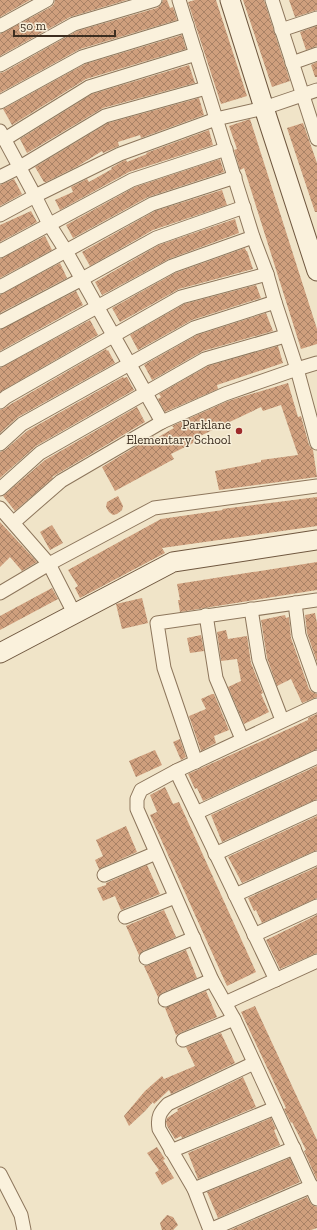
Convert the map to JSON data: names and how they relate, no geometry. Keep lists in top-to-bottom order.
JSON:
{
  "places": ["Parklane Elementary School"],
  "scale_bar": "50 m"
}
